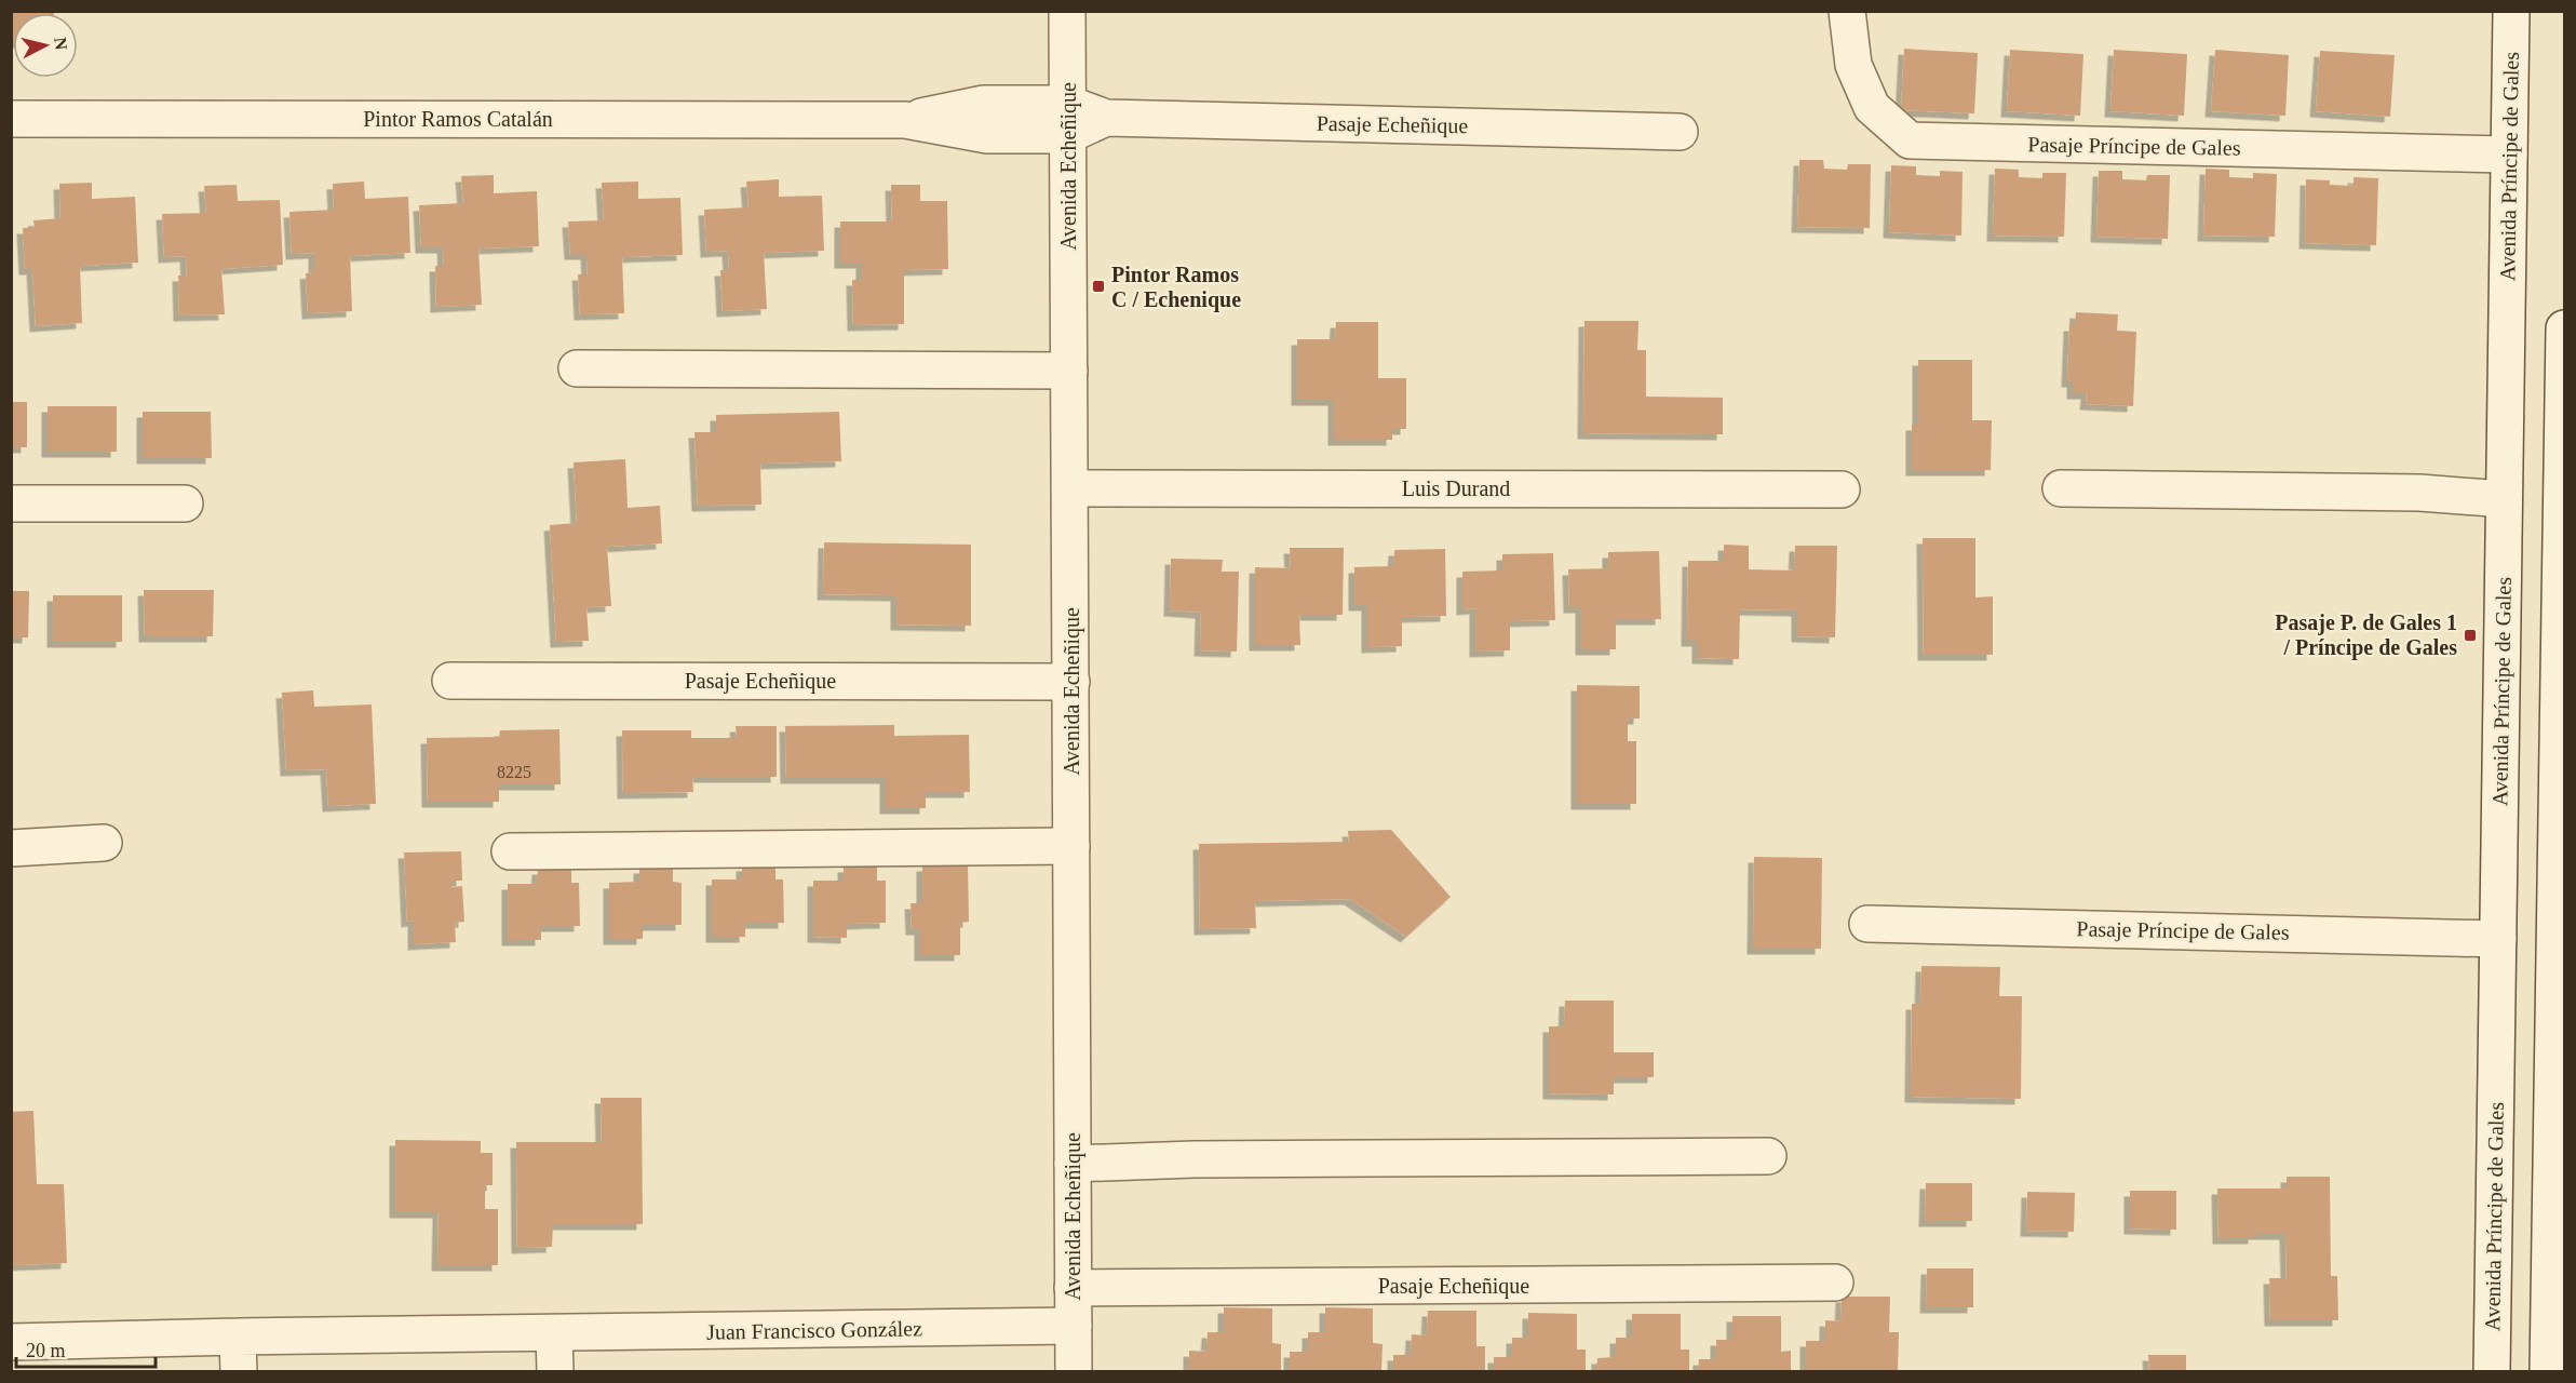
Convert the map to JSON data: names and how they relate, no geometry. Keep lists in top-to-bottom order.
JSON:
{
  "streets": {
    "street": [
      "Pintor Ramos Catalán",
      "Pasaje Echeñique",
      "Pasaje Príncipe de Gales",
      "Avenida Echeñique",
      "Avenida Príncipe de Gales",
      "Luis Durand",
      "Juan Francisco González"
    ]
  },
  "crossings": [
    ["Pintor Ramos Catalán", "Pasaje Echeñique"],
    ["Pintor Ramos Catalán", "Avenida Echeñique"],
    ["Pasaje Echeñique", "Avenida Echeñique"],
    ["Pasaje Príncipe de Gales", "Avenida Príncipe de Gales"],
    ["Avenida Echeñique", "Luis Durand"],
    ["Avenida Echeñique", "Juan Francisco González"]
  ],
  "places": {
    "transit": ["Pintor Ramos C / Echenique", "Pasaje P. de Gales 1 / Príncipe de Gales"]
  },
  "house_numbers": ["8225"],
  "scale_bar": "20 m",
  "north": "right"
}
